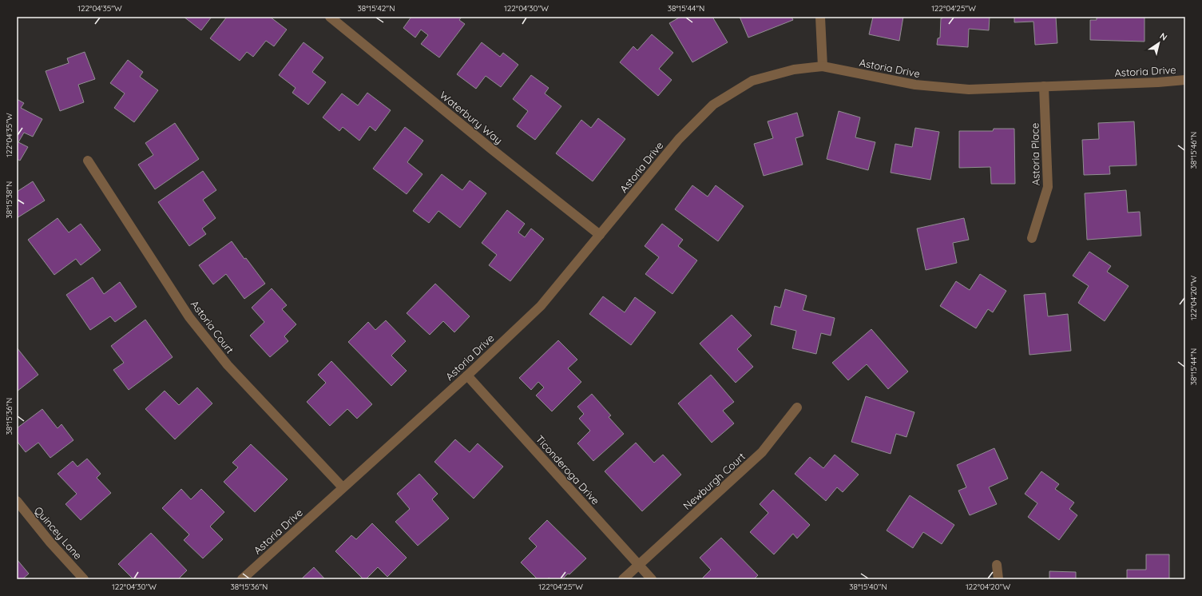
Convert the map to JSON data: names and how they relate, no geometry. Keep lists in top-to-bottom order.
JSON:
{
  "streets": {
    "street": [
      "Astoria Drive",
      "Waterbury Way",
      "Astoria Place",
      "Astoria Court",
      "Ticonderoga Drive",
      "Newburgh Court",
      "Quincey Lane"
    ]
  },
  "crossings": [
    ["Astoria Drive", "Waterbury Way"],
    ["Astoria Drive", "Astoria Place"],
    ["Astoria Drive", "Astoria Court"],
    ["Astoria Drive", "Ticonderoga Drive"],
    ["Ticonderoga Drive", "Newburgh Court"]
  ],
  "north": "top right",
  "coordinates": [
    "122°04'35\"W",
    "38°15'42\"N",
    "122°04'30\"W",
    "38°15'44\"N",
    "122°04'25\"W",
    "38°15'46\"N",
    "38°15'38\"N",
    "122°04'20\"W",
    "38°15'36\"N",
    "38°15'40\"N"
  ]
}
